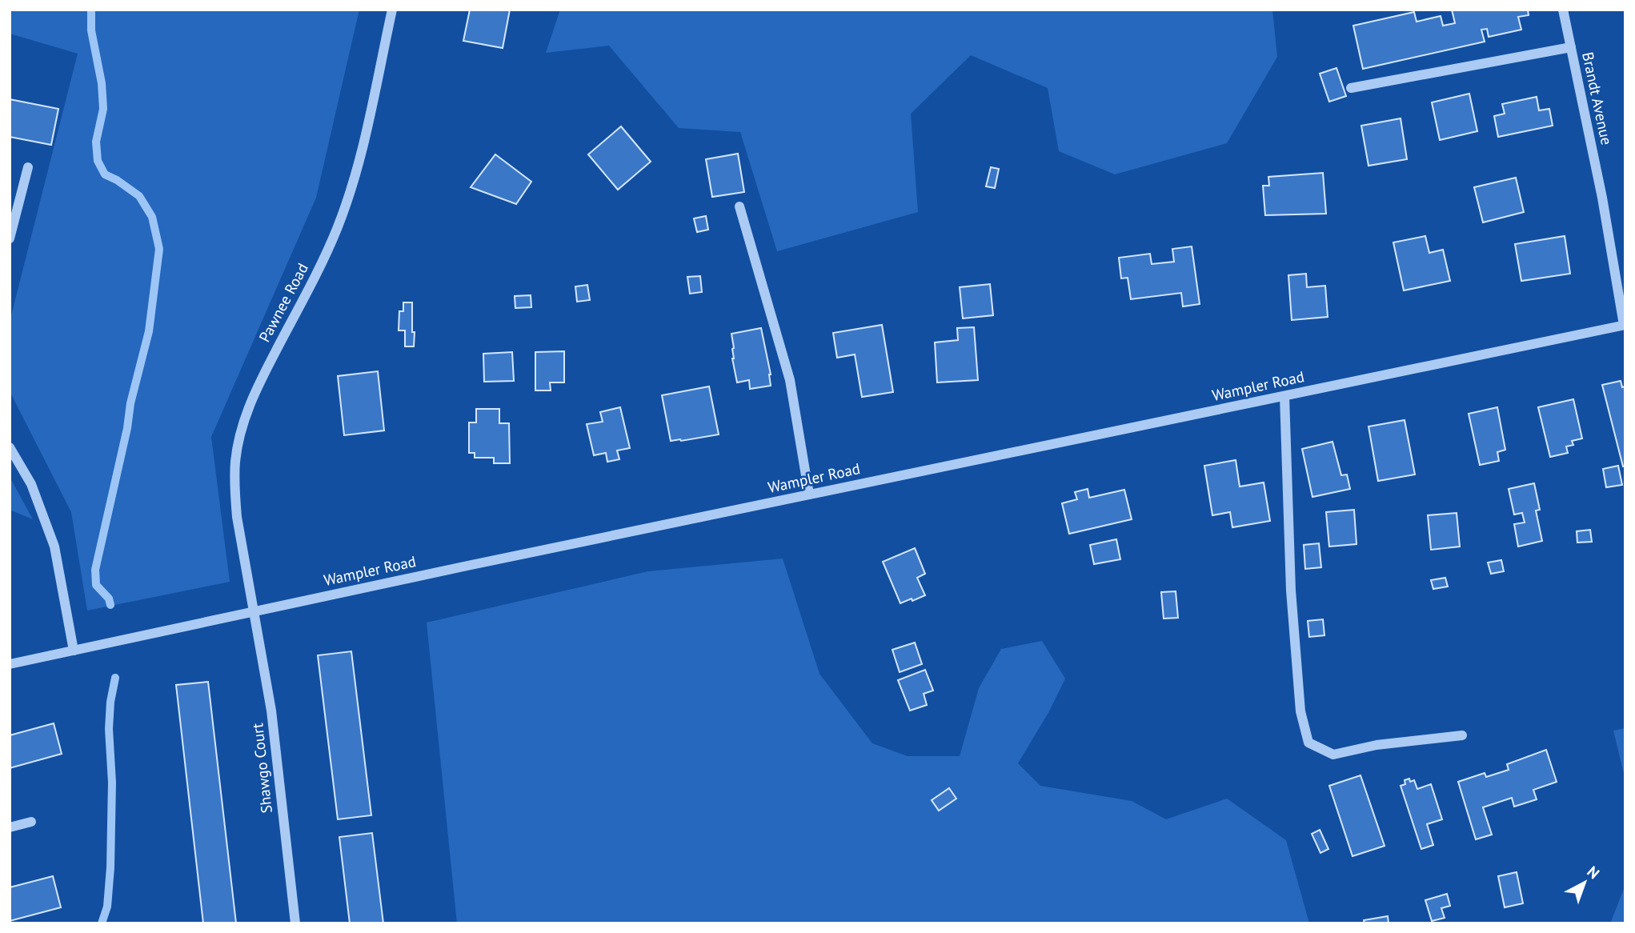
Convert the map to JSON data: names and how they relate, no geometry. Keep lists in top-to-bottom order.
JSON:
{
  "streets": {
    "street": [
      "Brandt Avenue",
      "Pawnee Road",
      "Wampler Road",
      "Shawgo Court"
    ]
  },
  "crossings": [
    ["Brandt Avenue", "Wampler Road"],
    ["Pawnee Road", "Wampler Road"],
    ["Pawnee Road", "Shawgo Court"],
    ["Wampler Road", "Shawgo Court"]
  ],
  "north": "top right"
}
